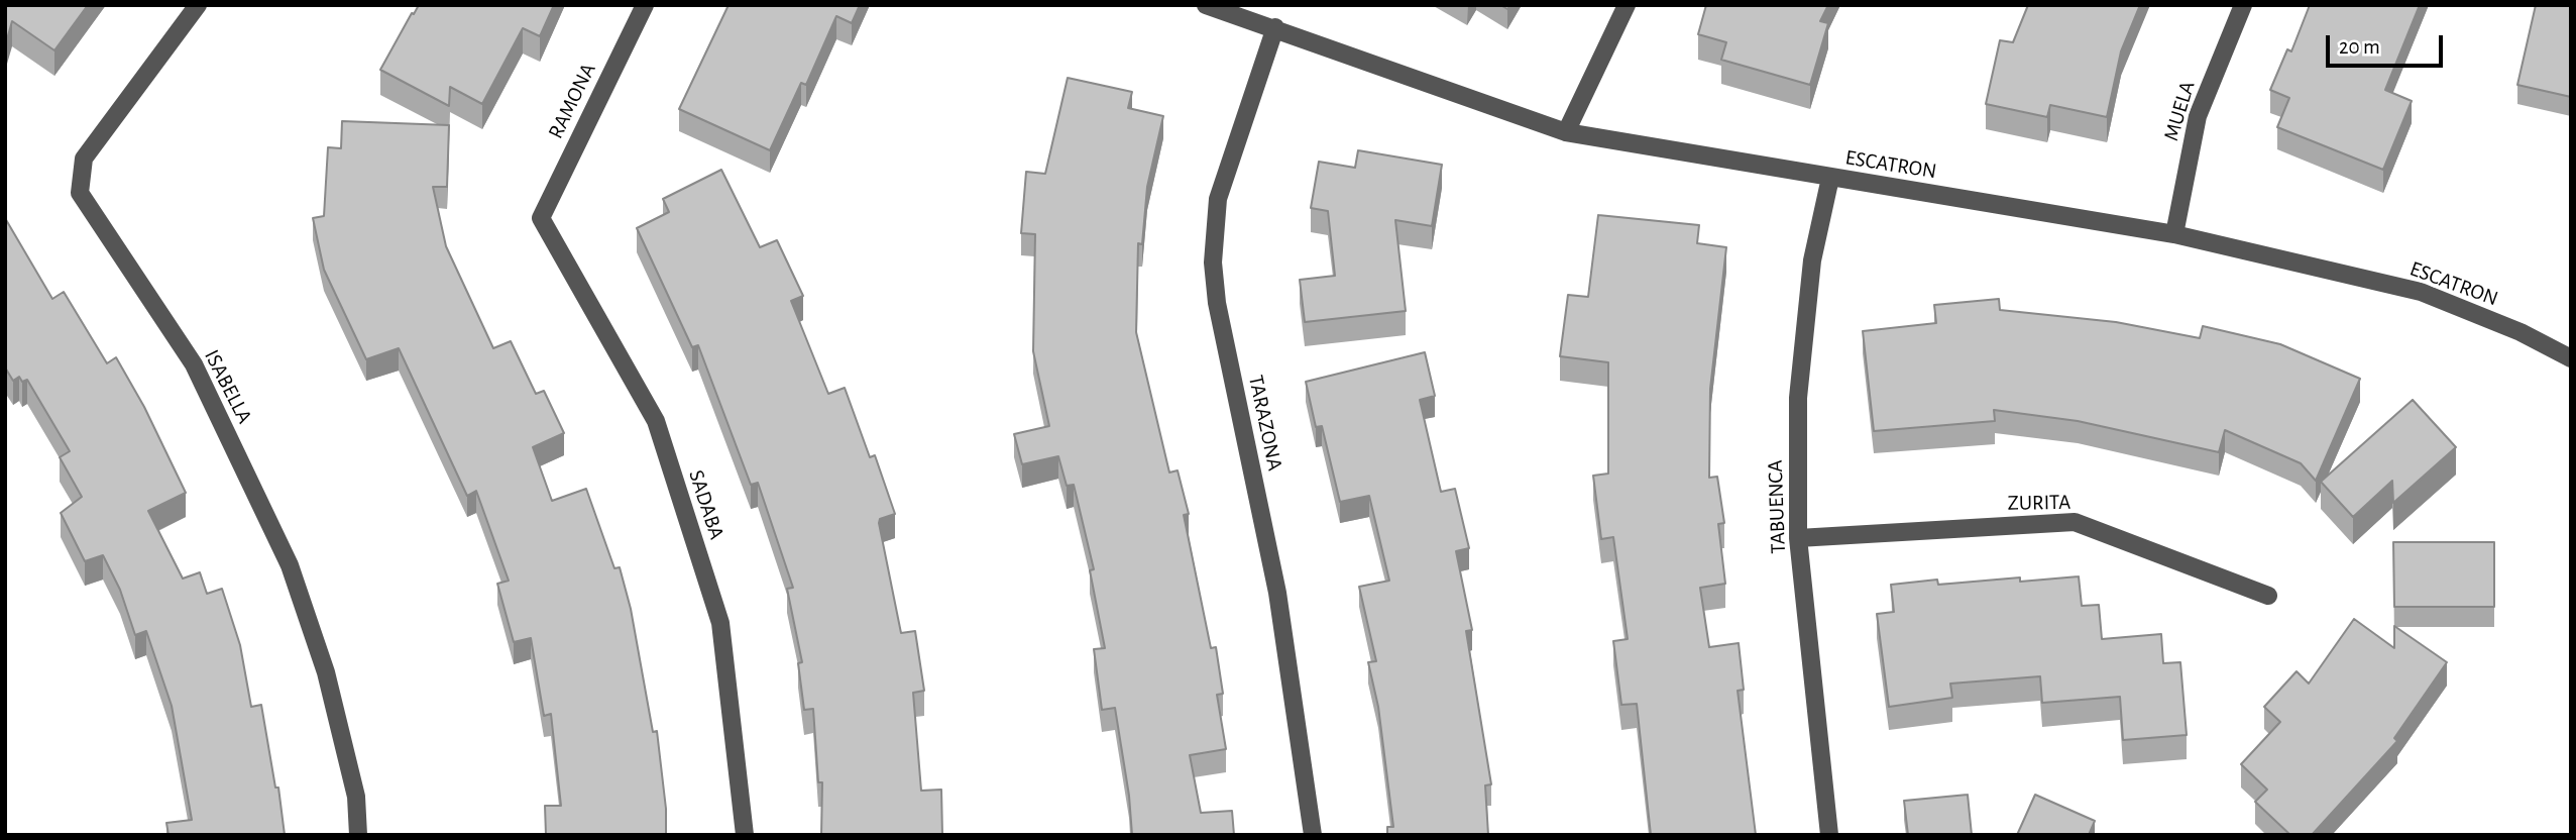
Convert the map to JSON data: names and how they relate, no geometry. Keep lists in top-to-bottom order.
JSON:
{
  "streets": {
    "street": [
      "RAMONA",
      "MUELA",
      "ESCATRON",
      "ISABELLA",
      "TARAZONA",
      "ZURITA",
      "SADABA",
      "TABUENCA"
    ]
  },
  "crossings": [
    ["RAMONA", "SADABA"],
    ["MUELA", "ESCATRON"],
    ["ESCATRON", "TARAZONA"],
    ["ESCATRON", "TABUENCA"],
    ["ZURITA", "TABUENCA"]
  ],
  "scale_bar": "20 m"
}
